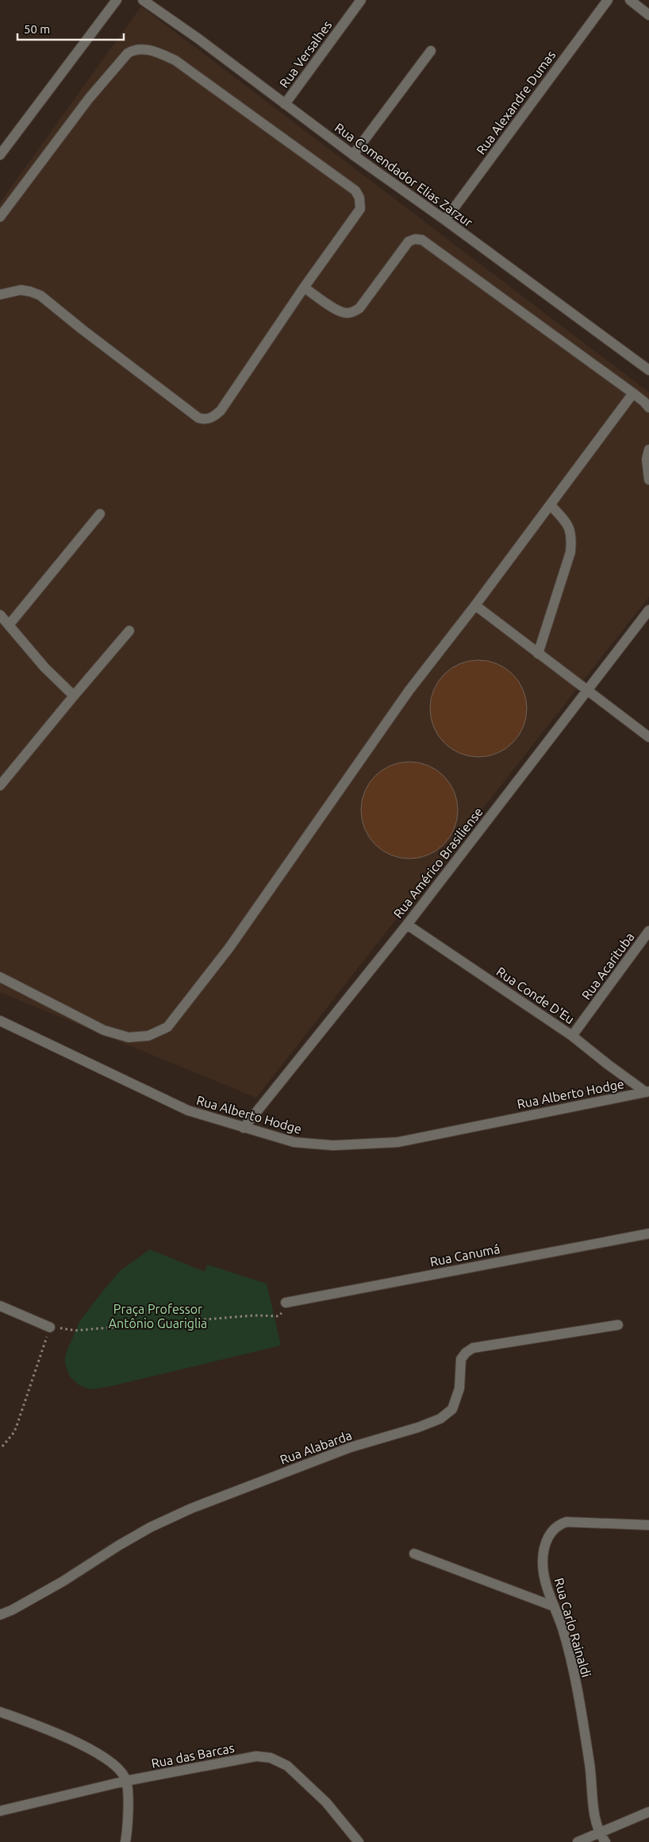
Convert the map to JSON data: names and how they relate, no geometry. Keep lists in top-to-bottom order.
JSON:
{
  "streets": {
    "street": [
      "Rua Versalhes",
      "Rua Alexandre Dumas",
      "Rua Comendador Elias Zarzur",
      "Rua Américo Brasiliense",
      "Rua Acarituba",
      "Rua Conde D'Eu",
      "Rua Alberto Hodge",
      "Rua Canumá",
      "Rua Alabarda",
      "Rua Carlo Rainaldi",
      "Rua das Barcas"
    ]
  },
  "crossings": [
    ["Rua Versalhes", "Rua Comendador Elias Zarzur"],
    ["Rua Alexandre Dumas", "Rua Comendador Elias Zarzur"],
    ["Rua Américo Brasiliense", "Rua Conde D'Eu"],
    ["Rua Américo Brasiliense", "Rua Alberto Hodge"],
    ["Rua Acarituba", "Rua Conde D'Eu"],
    ["Rua Conde D'Eu", "Rua Alberto Hodge"]
  ],
  "parks": ["Praça Professor Antônio Guariglia"],
  "scale_bar": "50 m"
}
